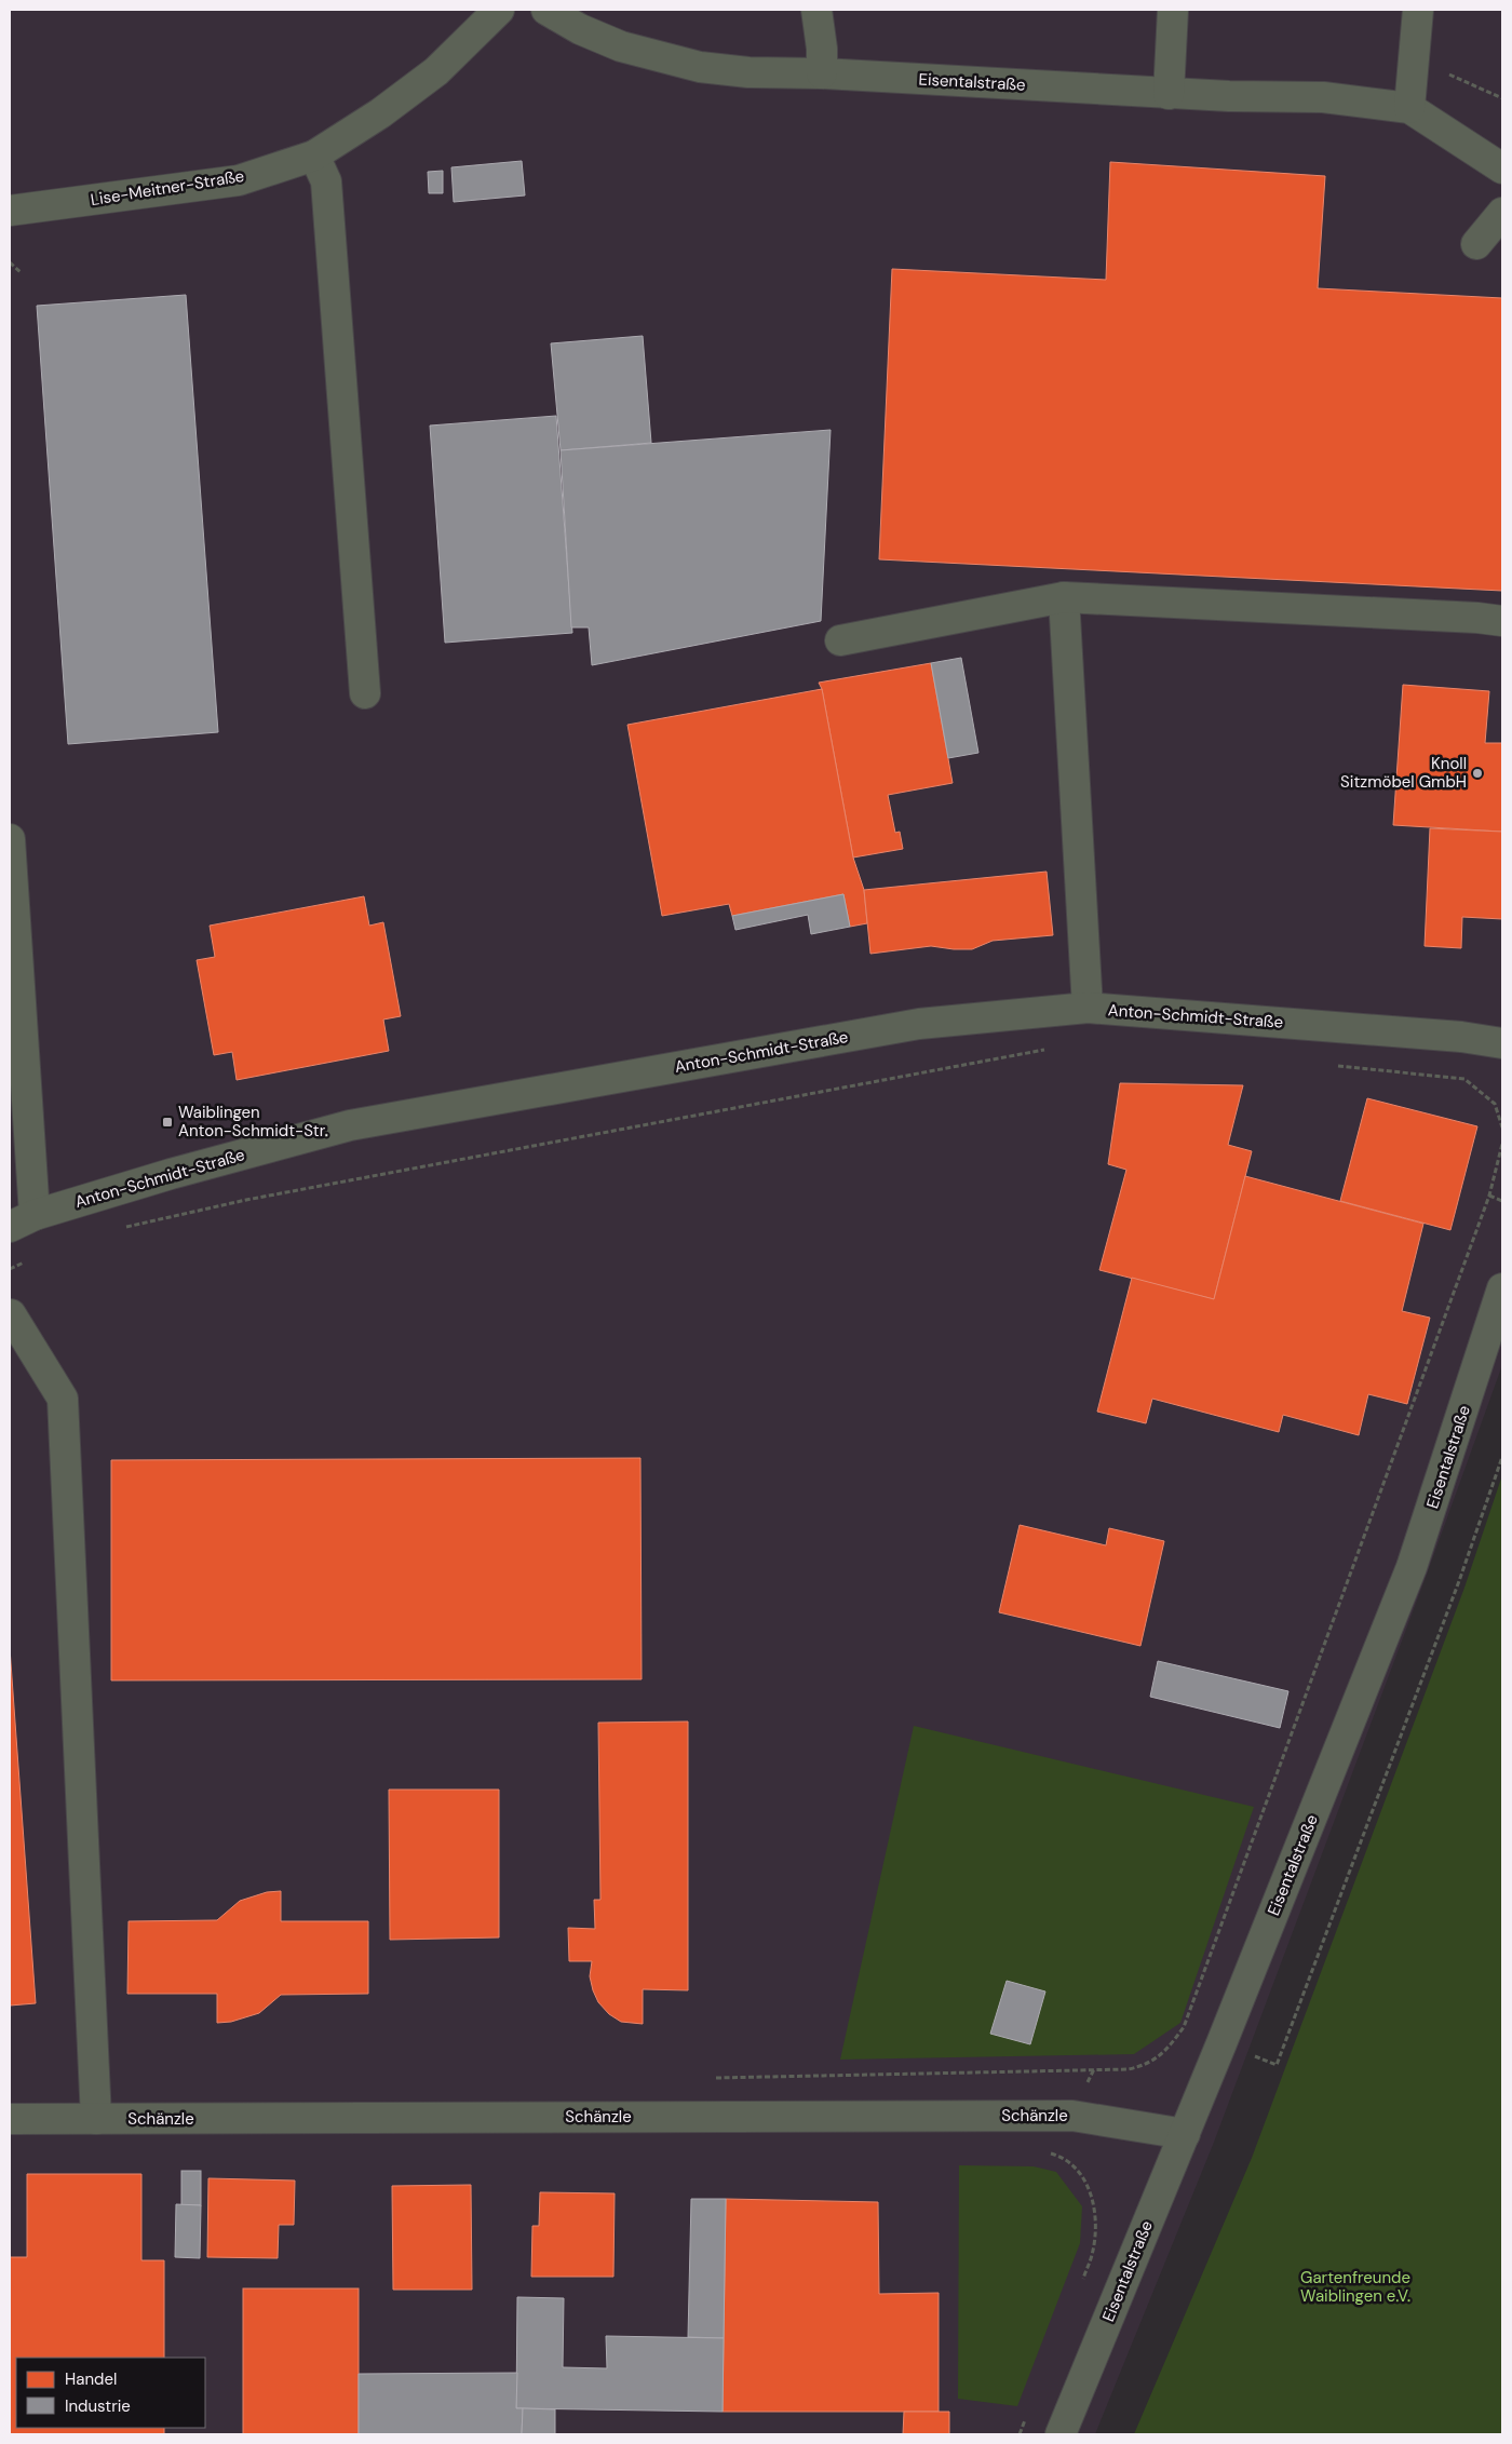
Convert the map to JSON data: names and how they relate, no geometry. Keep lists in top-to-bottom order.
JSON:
{
  "streets": {
    "street": [
      "Eisentalstraße",
      "Lise-Meitner-Straße",
      "Anton-Schmidt-Straße",
      "Schänzle"
    ]
  },
  "crossings": [
    ["Eisentalstraße", "Schänzle"]
  ],
  "parks": ["Gartenfreunde Waiblingen e.V."],
  "places": {
    "other": ["Knoll Sitzmöbel GmbH"],
    "transit": ["Waiblingen Anton-Schmidt-Str."]
  },
  "legend": ["Handel", "Industrie"]
}
